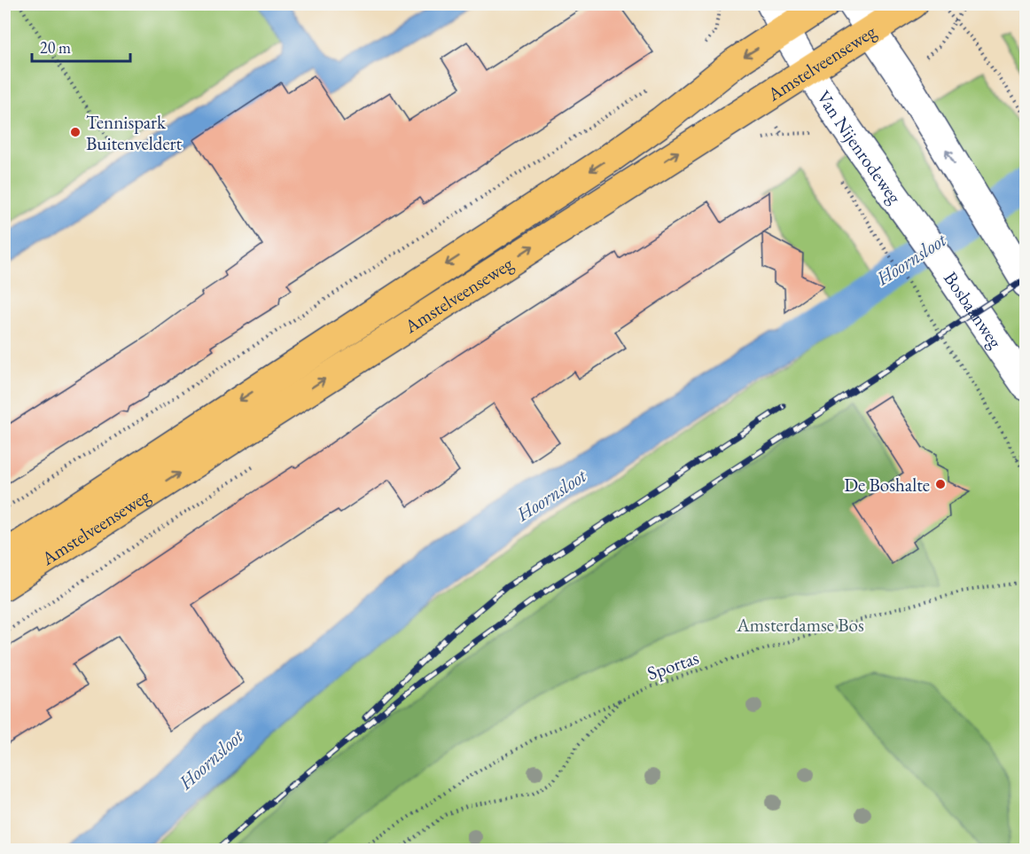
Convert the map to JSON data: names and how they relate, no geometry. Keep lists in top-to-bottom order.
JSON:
{
  "streets": {
    "main road": ["Amstelveenseweg"],
    "street": ["Van Nijenrodeweg", "Bosbaanweg"],
    "path": ["Sportas"]
  },
  "crossings": [
    ["Amstelveenseweg", "Van Nijenrodeweg"],
    ["Van Nijenrodeweg", "Bosbaanweg"]
  ],
  "water": ["Hoornsloot"],
  "parks": ["Amsterdamse Bos"],
  "places": ["Tennispark Buitenveldert", "De Boshalte"],
  "scale_bar": "20 m"
}
